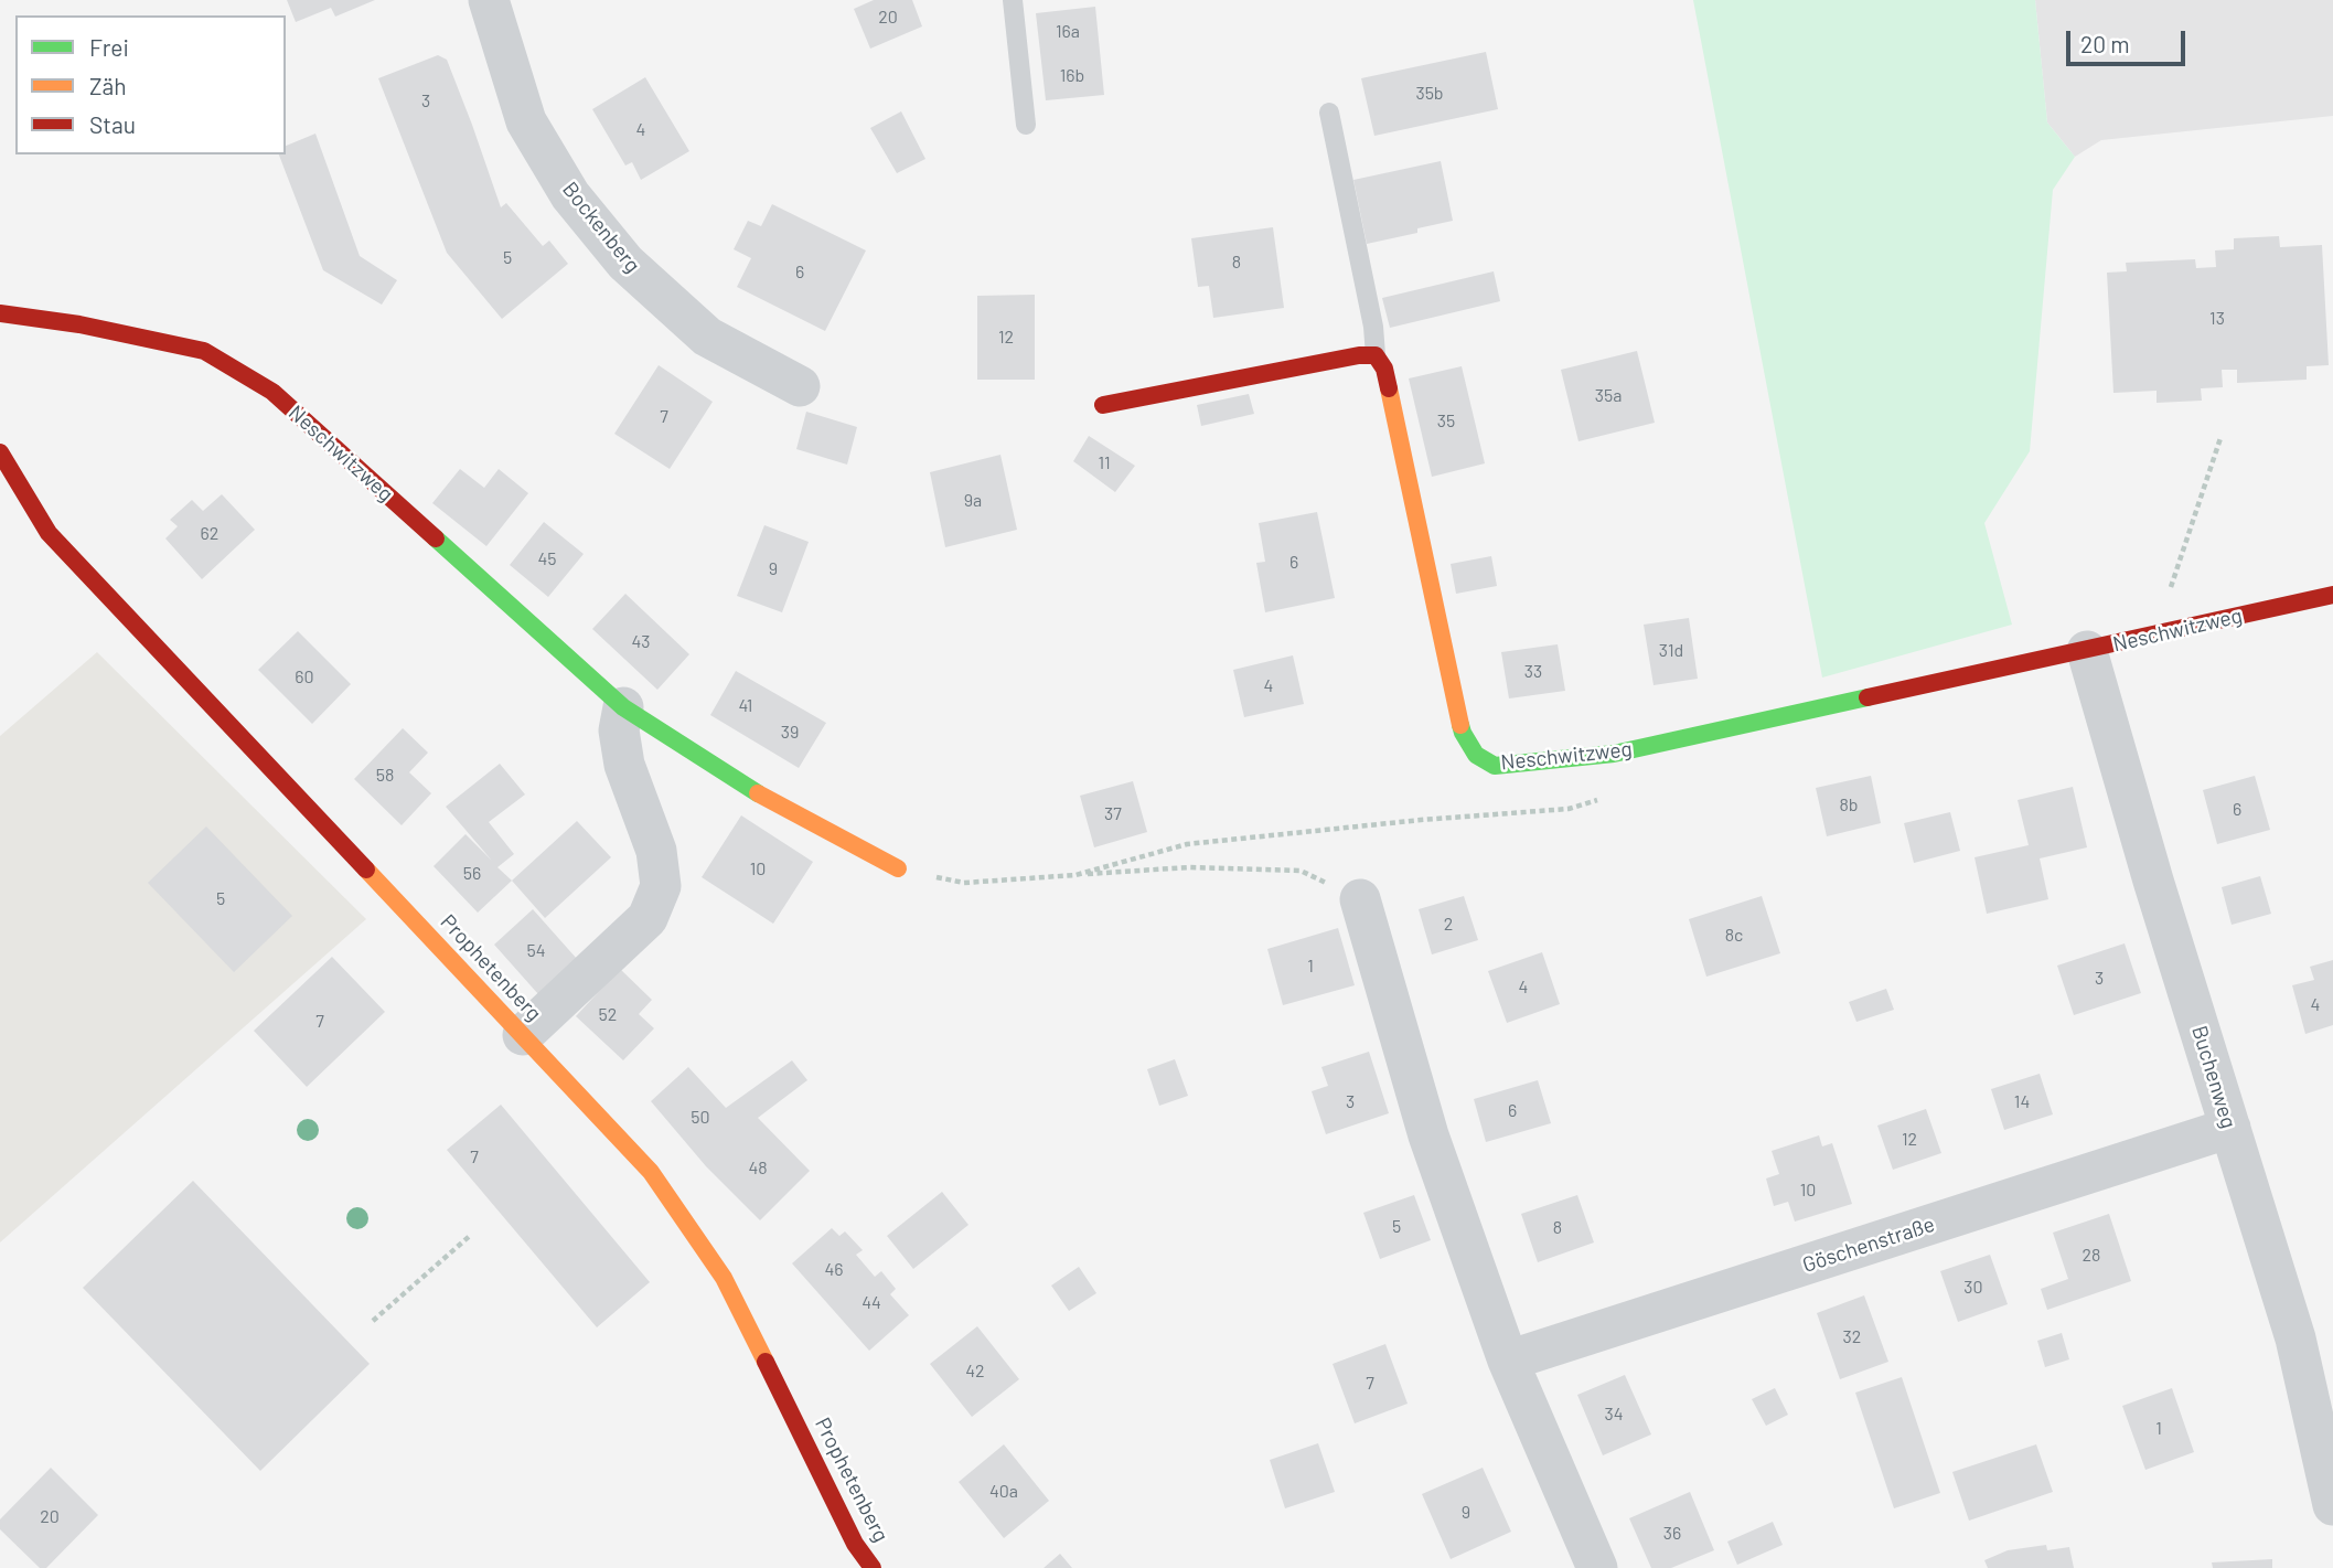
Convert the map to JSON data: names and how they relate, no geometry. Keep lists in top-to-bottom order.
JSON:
{
  "streets": {
    "street": [
      "Bockenberg",
      "Neschwitzweg",
      "Prophetenberg",
      "Buchenweg",
      "Göschenstraße"
    ]
  },
  "crossings": [
    ["Neschwitzweg", "Buchenweg"],
    ["Buchenweg", "Göschenstraße"]
  ],
  "house_numbers": [
    "20",
    "16a",
    "16b",
    "35b",
    "3",
    "4",
    "5",
    "8",
    "6",
    "13",
    "12",
    "35a",
    "7",
    "35",
    "11",
    "9a",
    "62",
    "45",
    "6",
    "9",
    "43",
    "31d",
    "33",
    "60",
    "4",
    "41",
    "39",
    "58",
    "8b",
    "6",
    "37",
    "10",
    "56",
    "5",
    "2",
    "8c",
    "54",
    "1",
    "3",
    "4",
    "4",
    "52",
    "7",
    "3",
    "14",
    "6",
    "50",
    "12",
    "7",
    "48",
    "10",
    "5",
    "8",
    "28",
    "46",
    "30",
    "44",
    "32",
    "42",
    "7",
    "34",
    "1",
    "40a",
    "9",
    "20",
    "36"
  ],
  "legend": ["Frei", "Zäh", "Stau"],
  "scale_bar": "20 m"
}
